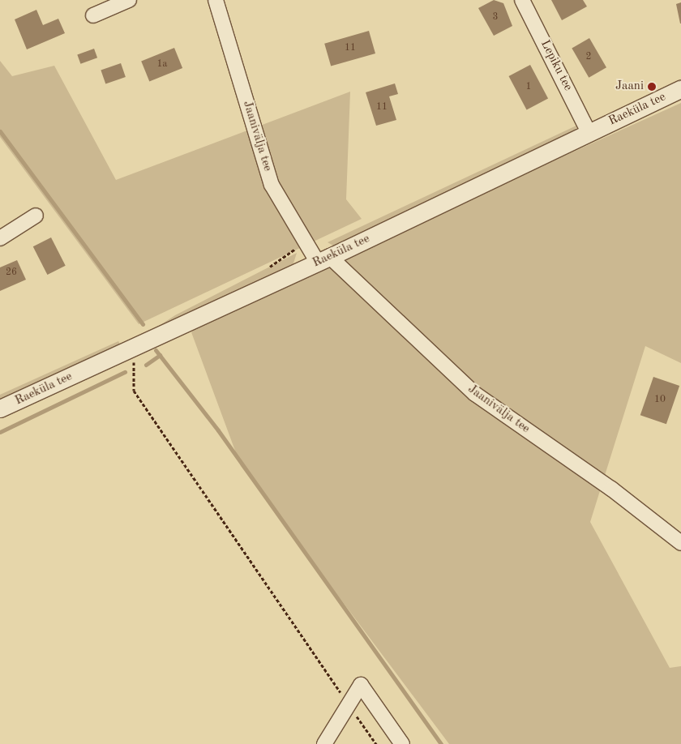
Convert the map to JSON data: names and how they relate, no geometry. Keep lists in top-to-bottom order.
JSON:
{
  "streets": {
    "street": ["Lepiku tee", "Raeküla tee", "Jaanivälja tee"]
  },
  "crossings": [
    ["Lepiku tee", "Raeküla tee"],
    ["Raeküla tee", "Jaanivälja tee"]
  ],
  "places": ["Jaani"],
  "house_numbers": [
    "3",
    "11",
    "2",
    "1a",
    "1",
    "11",
    "26",
    "10"
  ]
}
